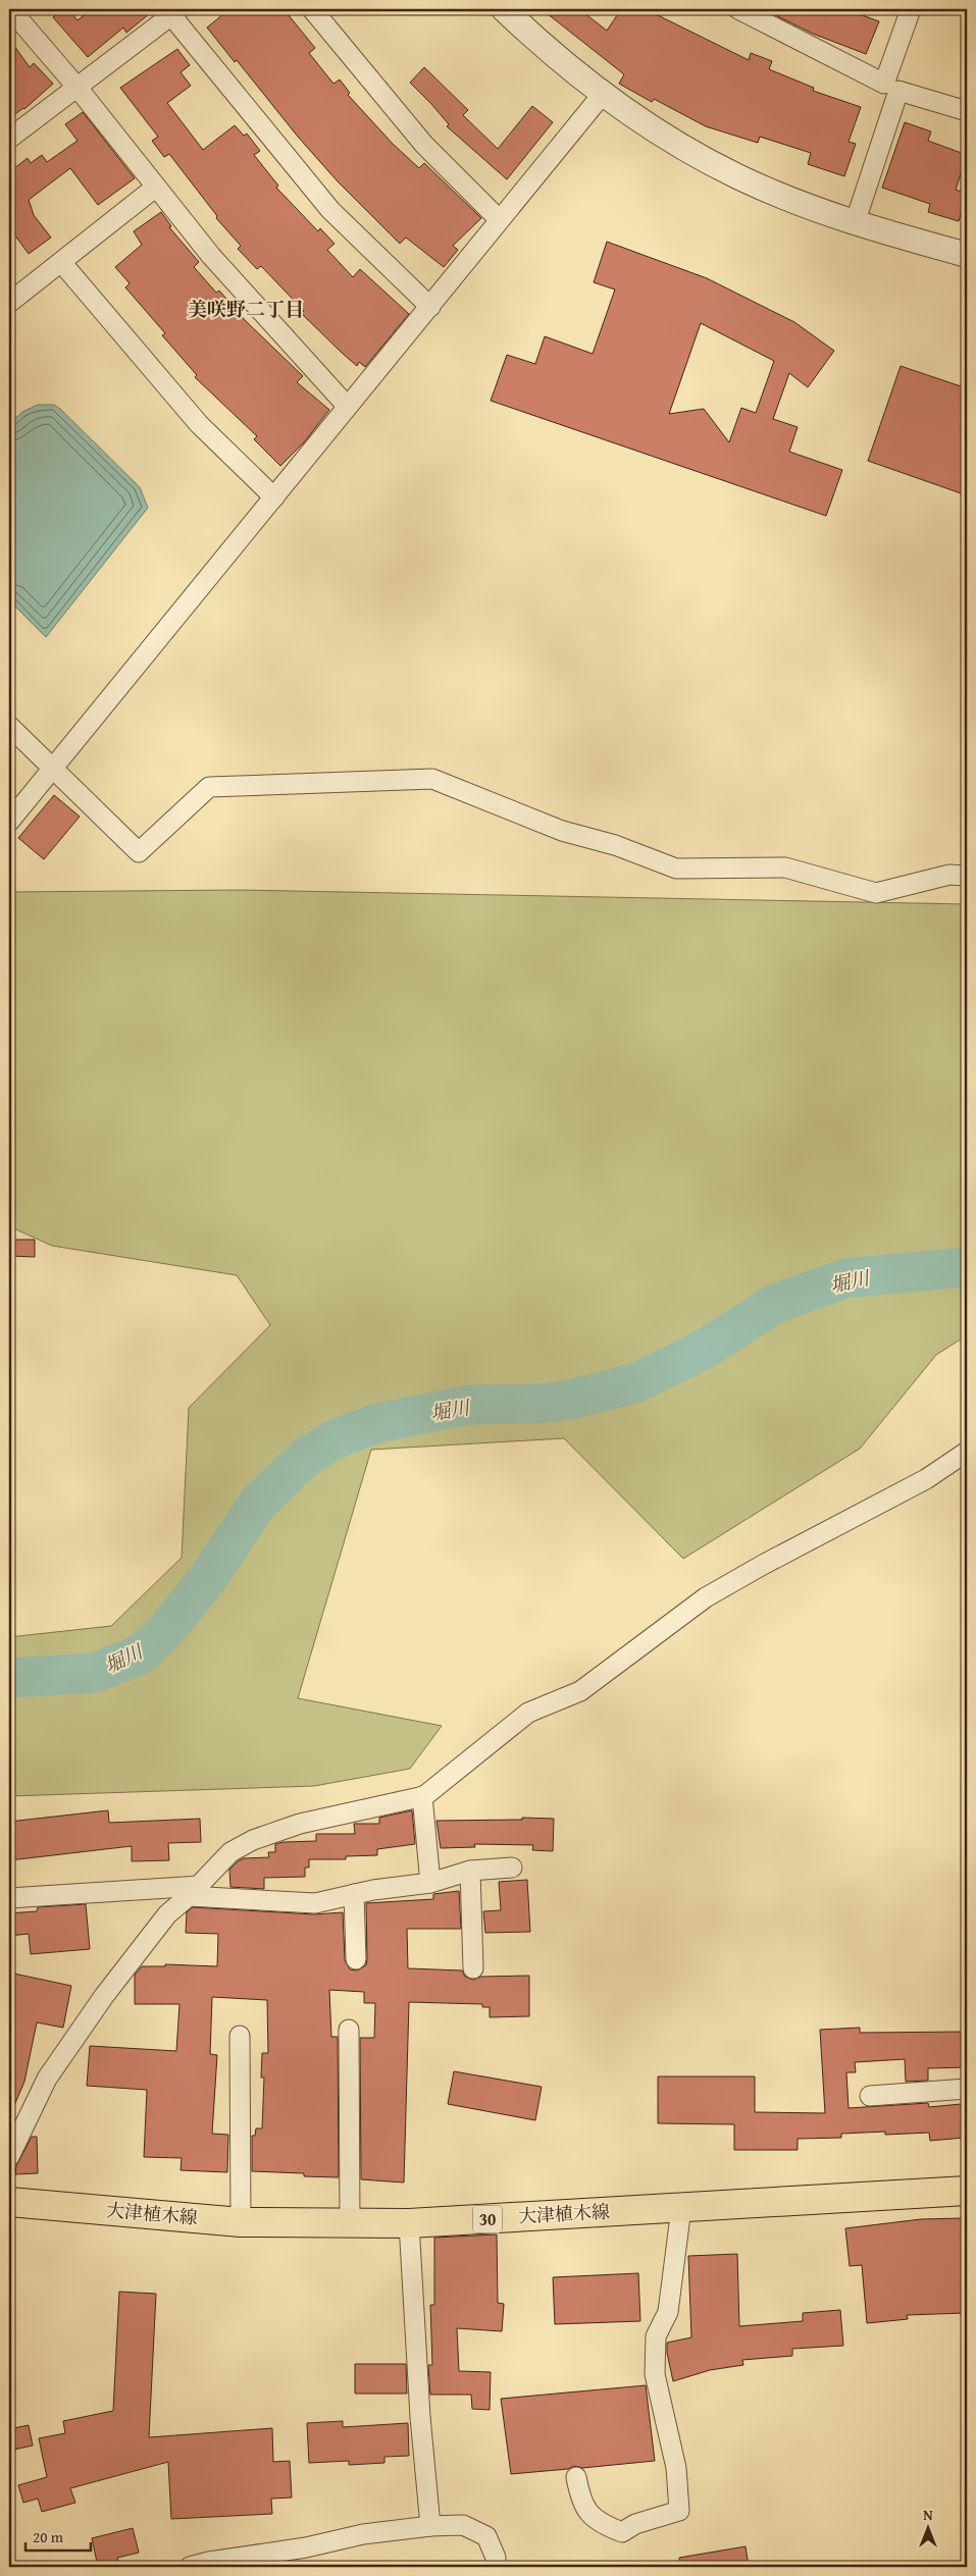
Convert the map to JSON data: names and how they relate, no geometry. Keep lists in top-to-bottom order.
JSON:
{
  "streets": {
    "main road": ["大津植木線", "30"]
  },
  "districts": ["美咲野二丁目"],
  "water": ["堀川"],
  "scale_bar": "20 m",
  "north": "top"
}
